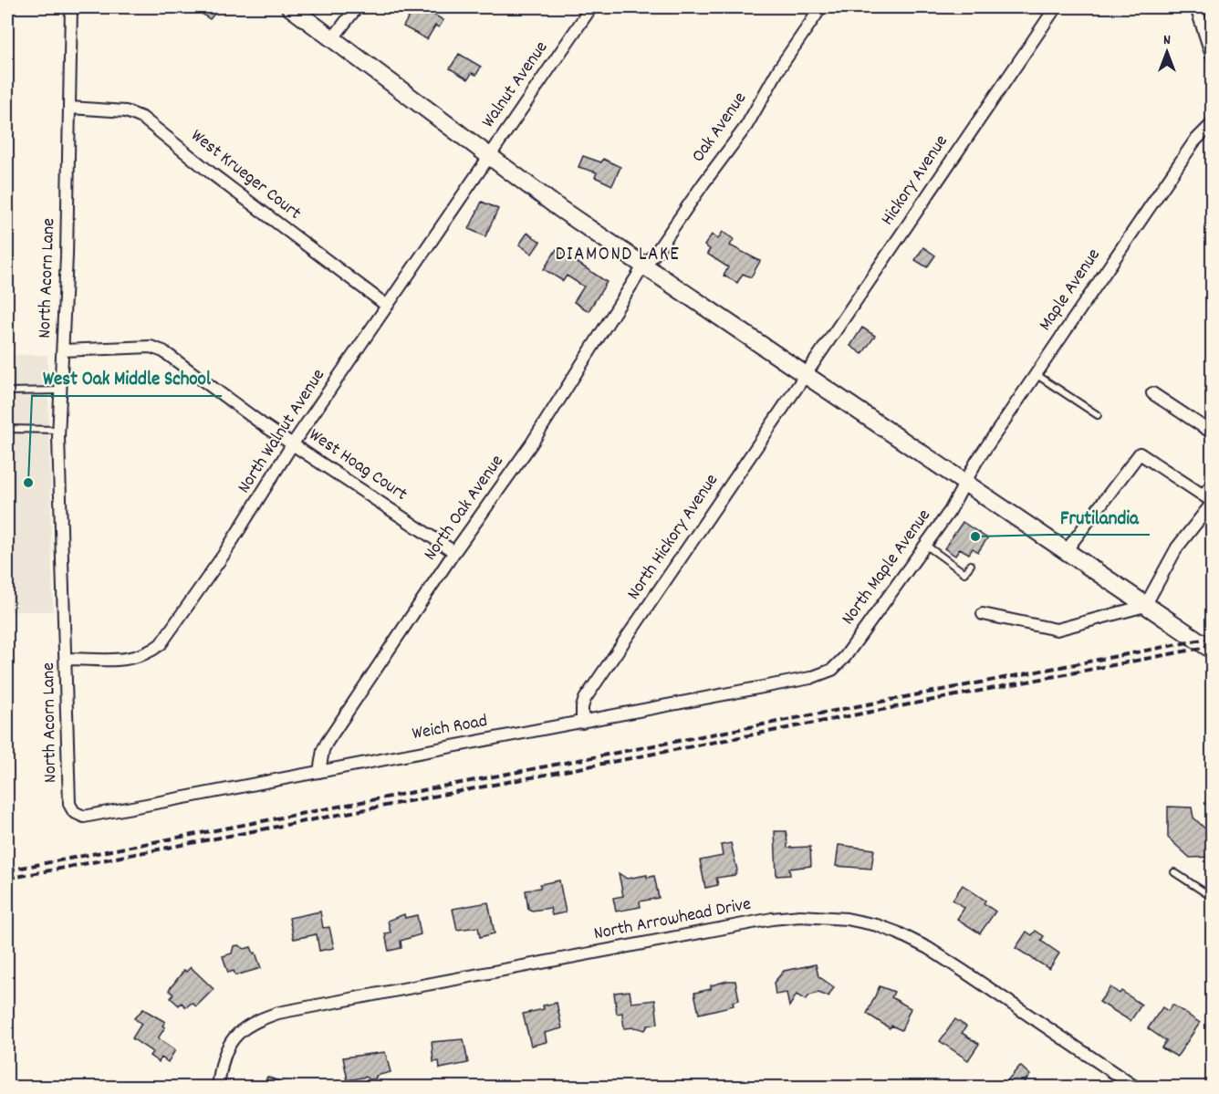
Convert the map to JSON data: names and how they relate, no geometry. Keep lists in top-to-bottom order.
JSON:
{
  "streets": {
    "street": [
      "Walnut Avenue",
      "Oak Avenue",
      "West Krueger Court",
      "Hickory Avenue",
      "North Acorn Lane",
      "Maple Avenue",
      "North Walnut Avenue",
      "West Hoag Court",
      "North Oak Avenue",
      "North Hickory Avenue",
      "North Maple Avenue",
      "Weich Road",
      "North Arrowhead Drive"
    ]
  },
  "crossings": [
    ["Walnut Avenue", "North Walnut Avenue"],
    ["Oak Avenue", "North Oak Avenue"],
    ["West Krueger Court", "North Acorn Lane"],
    ["West Krueger Court", "North Walnut Avenue"],
    ["Hickory Avenue", "North Hickory Avenue"],
    ["North Acorn Lane", "North Walnut Avenue"],
    ["North Acorn Lane", "West Hoag Court"],
    ["North Acorn Lane", "Weich Road"],
    ["Maple Avenue", "North Maple Avenue"],
    ["North Walnut Avenue", "West Hoag Court"],
    ["West Hoag Court", "North Oak Avenue"],
    ["North Oak Avenue", "Weich Road"],
    ["North Hickory Avenue", "Weich Road"],
    ["North Maple Avenue", "Weich Road"]
  ],
  "districts": ["DIAMOND LAKE"],
  "places": ["West Oak Middle School", "Frutilandia"],
  "north": "top"
}
